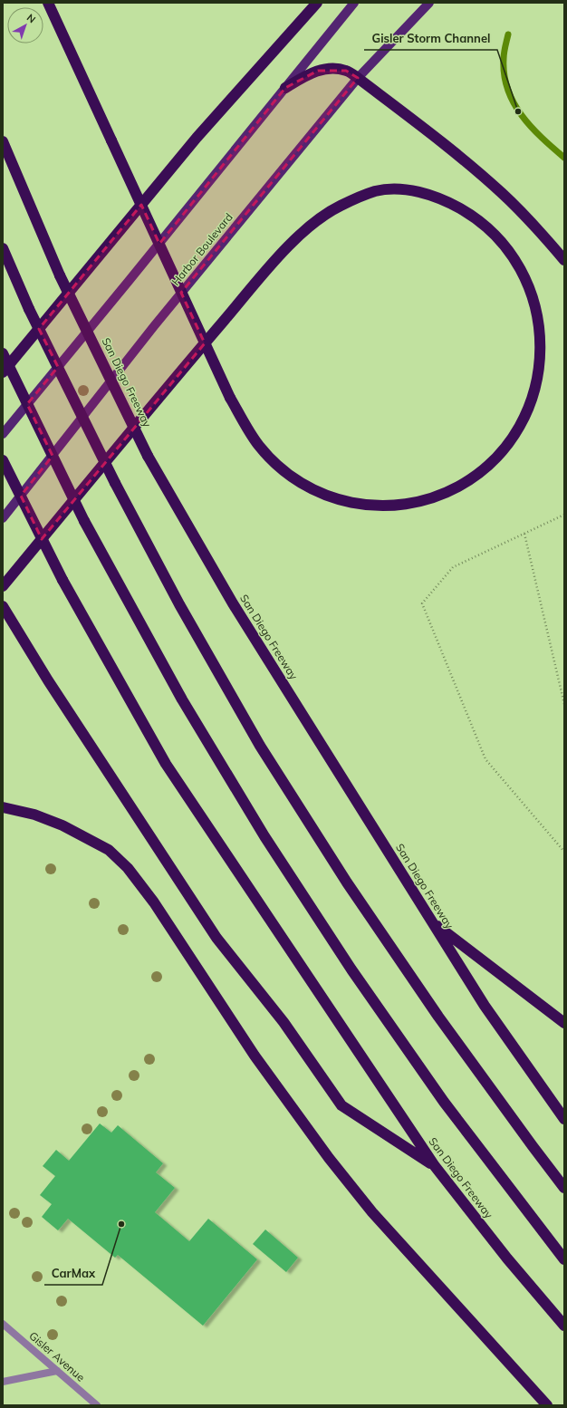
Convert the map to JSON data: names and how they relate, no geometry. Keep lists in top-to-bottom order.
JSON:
{
  "streets": {
    "highway": ["San Diego Freeway"],
    "main road": ["Harbor Boulevard"],
    "street": ["Gisler Avenue"]
  },
  "places": ["Gisler Storm Channel", "CarMax"],
  "north": "top right"
}
